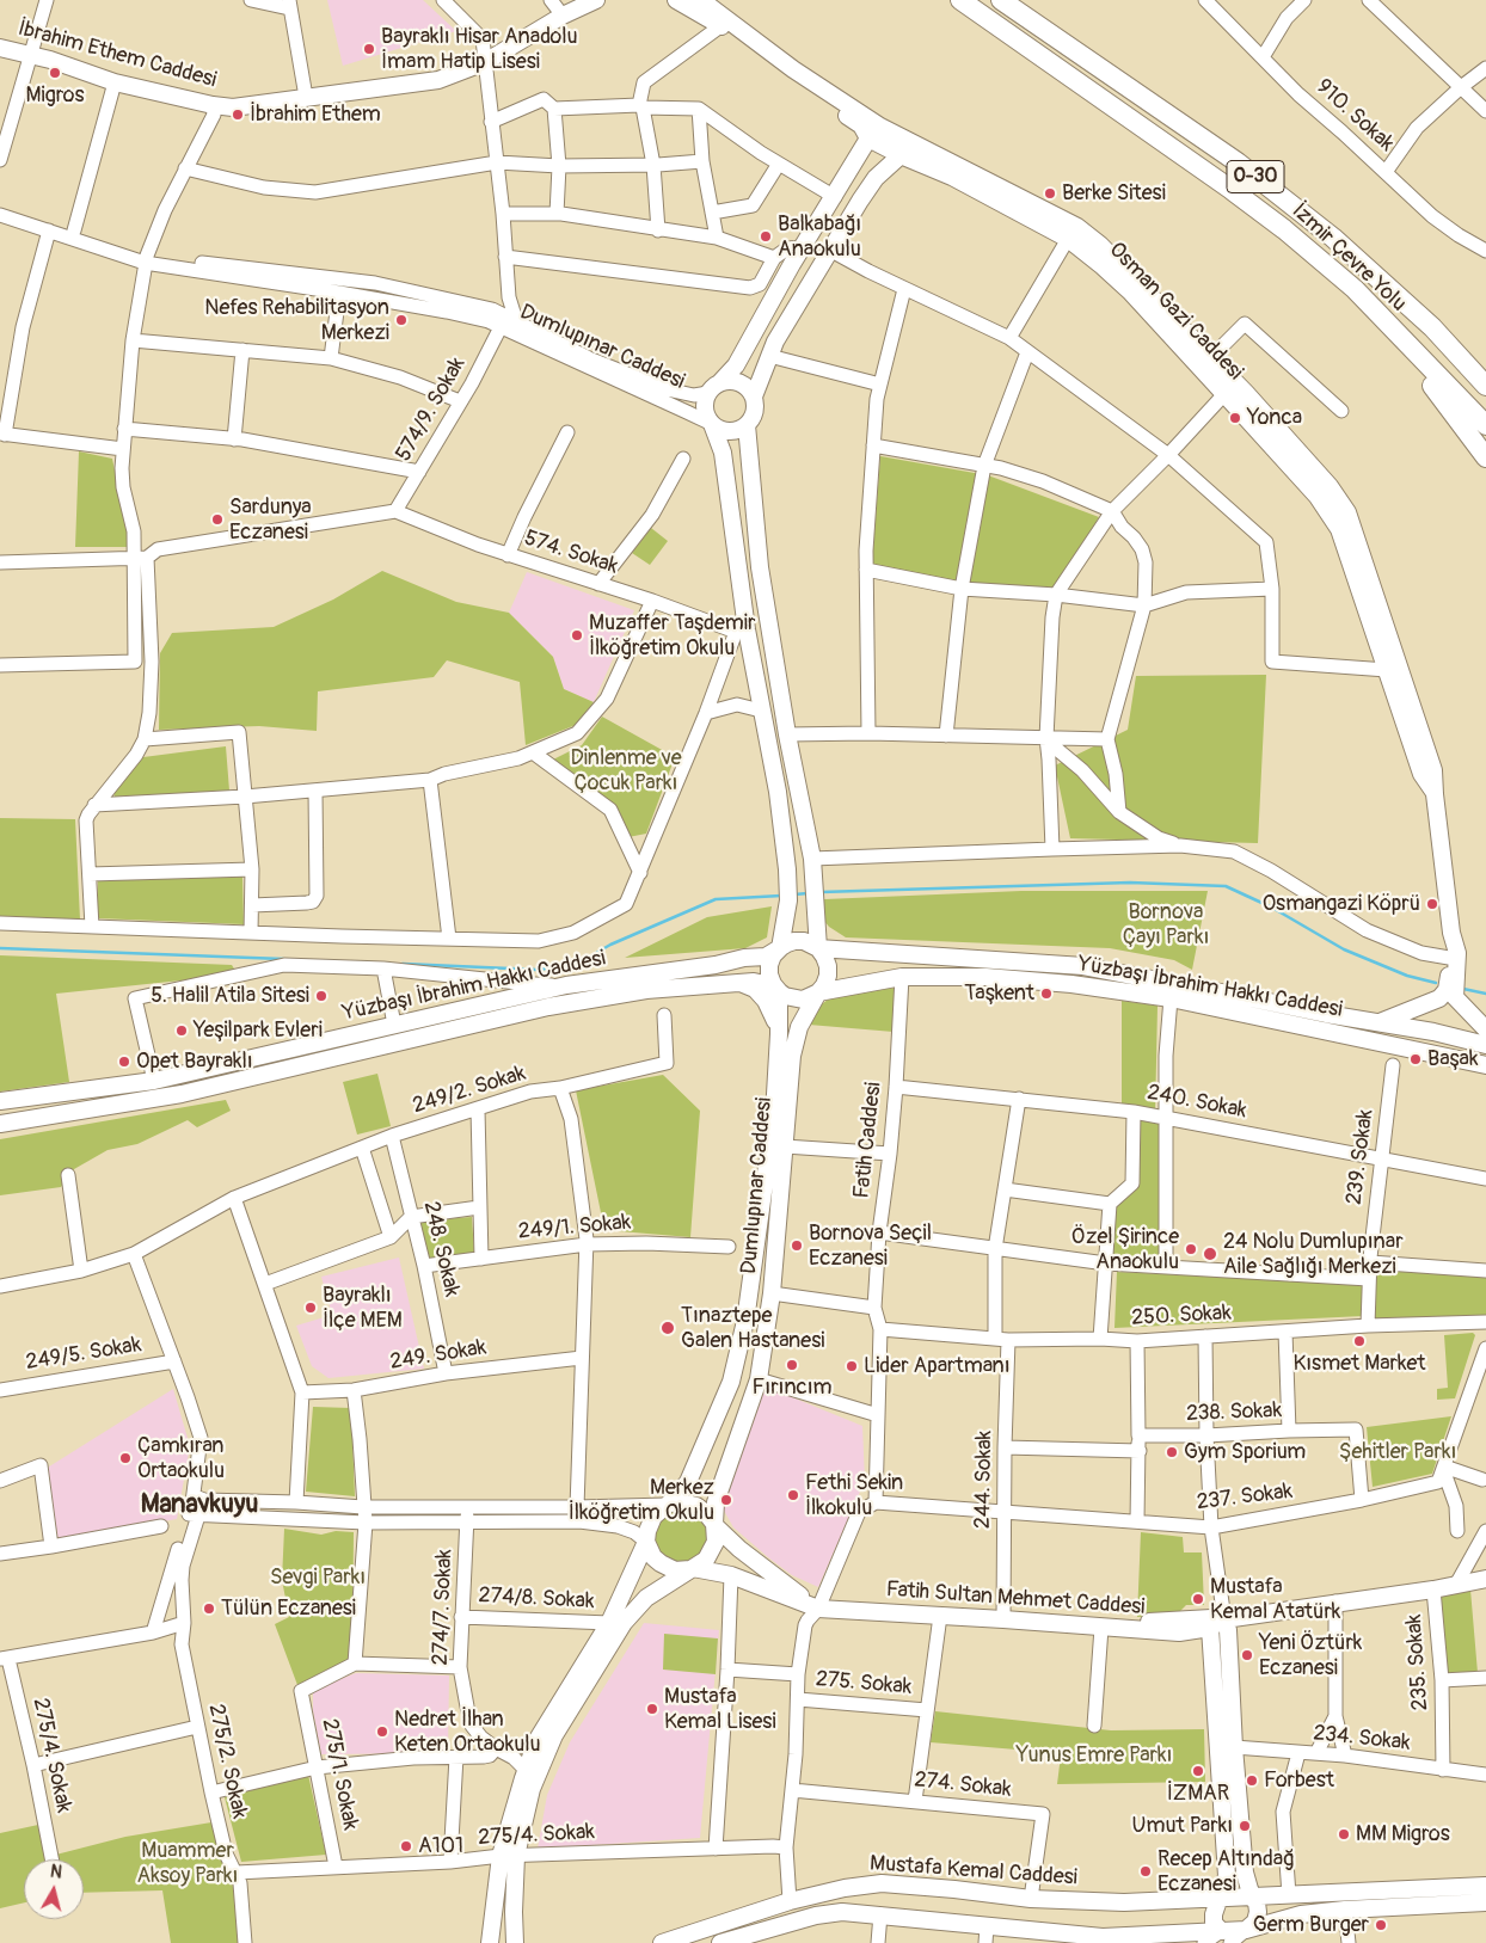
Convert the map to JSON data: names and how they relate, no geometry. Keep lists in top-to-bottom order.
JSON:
{
  "streets": {
    "highway": ["O-30", "İzmir Çevre Yolu"],
    "main road": [
      "İbrahim Ethem Caddesi",
      "Osman Gazi Caddesi",
      "Dumlupınar Caddesi",
      "Yüzbaşı İbrahim Hakkı Caddesi",
      "Fatih Sultan Mehmet Caddesi",
      "Mustafa Kemal Caddesi"
    ],
    "street": [
      "910. Sokak",
      "574/9. Sokak",
      "574. Sokak",
      "249/2. Sokak",
      "240. Sokak",
      "Fatih Caddesi",
      "239. Sokak",
      "249/1. Sokak",
      "248. Sokak",
      "250. Sokak",
      "249/5. Sokak",
      "249. Sokak",
      "238. Sokak",
      "244. Sokak",
      "237. Sokak",
      "274/8. Sokak",
      "274/7. Sokak",
      "235. Sokak",
      "275. Sokak",
      "234. Sokak",
      "275/4. Sokak",
      "275/2. Sokak",
      "275/1. Sokak",
      "274. Sokak"
    ]
  },
  "crossings": [
    ["Osman Gazi Caddesi", "Yüzbaşı İbrahim Hakkı Caddesi"],
    ["Dumlupınar Caddesi", "574/9. Sokak"],
    ["Dumlupınar Caddesi", "Yüzbaşı İbrahim Hakkı Caddesi"],
    ["Dumlupınar Caddesi", "Fatih Sultan Mehmet Caddesi"],
    ["574/9. Sokak", "574. Sokak"],
    ["Yüzbaşı İbrahim Hakkı Caddesi", "Fatih Caddesi"],
    ["249/2. Sokak", "248. Sokak"],
    ["249/2. Sokak", "275/2. Sokak"],
    ["240. Sokak", "Fatih Caddesi"],
    ["240. Sokak", "239. Sokak"],
    ["240. Sokak", "244. Sokak"],
    ["Fatih Caddesi", "250. Sokak"],
    ["Fatih Caddesi", "237. Sokak"],
    ["239. Sokak", "250. Sokak"],
    ["249/1. Sokak", "248. Sokak"],
    ["248. Sokak", "249. Sokak"],
    ["250. Sokak", "244. Sokak"],
    ["249/5. Sokak", "275/2. Sokak"],
    ["238. Sokak", "237. Sokak"],
    ["244. Sokak", "237. Sokak"],
    ["244. Sokak", "Fatih Sultan Mehmet Caddesi"],
    ["274/8. Sokak", "274/7. Sokak"],
    ["235. Sokak", "234. Sokak"],
    ["275/4. Sokak", "275/2. Sokak"],
    ["275/4. Sokak", "275/1. Sokak"],
    ["274. Sokak", "Mustafa Kemal Caddesi"]
  ],
  "districts": ["Manavkuyu"],
  "parks": [
    "Dinlenme ve Çocuk Parkı",
    "Bornova Çayı Parkı",
    "Şehitler Parkı",
    "Sevgi Parkı",
    "Yunus Emre Parkı",
    "Muammer Aksoy Parkı"
  ],
  "places": [
    "Bayraklı Hisar Anadolu İmam Hatip Lisesi",
    "Migros",
    "İbrahim Ethem",
    "Berke Sitesi",
    "Balkabağı Anaokulu",
    "Nefes Rehabilitasyon Merkezi",
    "Yonca",
    "Sardunya Eczanesi",
    "Muzaffer Taşdemir İlköğretim Okulu",
    "Osmangazi Köprü",
    "Taşkent",
    "5. Halil Atila Sitesi",
    "Yeşilpark Evleri",
    "Başak",
    "Opet Bayraklı",
    "Bornova Seçil Eczanesi",
    "Özel Şirince Anaokulu",
    "24 Nolu Dumlupınar Aile Sağlığı Merkezi",
    "Bayraklı İlçe MEM",
    "Tınaztepe Galen Hastanesi",
    "Kısmet Market",
    "Fırıncım",
    "Lider Apartmanı",
    "Gym Sporium",
    "Çamkıran Ortaokulu",
    "Fethi Sekin İlkokulu",
    "Merkez İlköğretim Okulu",
    "Mustafa Kemal Atatürk",
    "Tülün Eczanesi",
    "Yeni Öztürk Eczanesi",
    "Mustafa Kemal Lisesi",
    "Nedret İlhan Keten Ortaokulu",
    "İZMAR",
    "Forbest",
    "Umut Parkı",
    "MM Migros",
    "A101",
    "Recep Altındağ Eczanesi",
    "Germ Burger"
  ],
  "north": "top"
}
